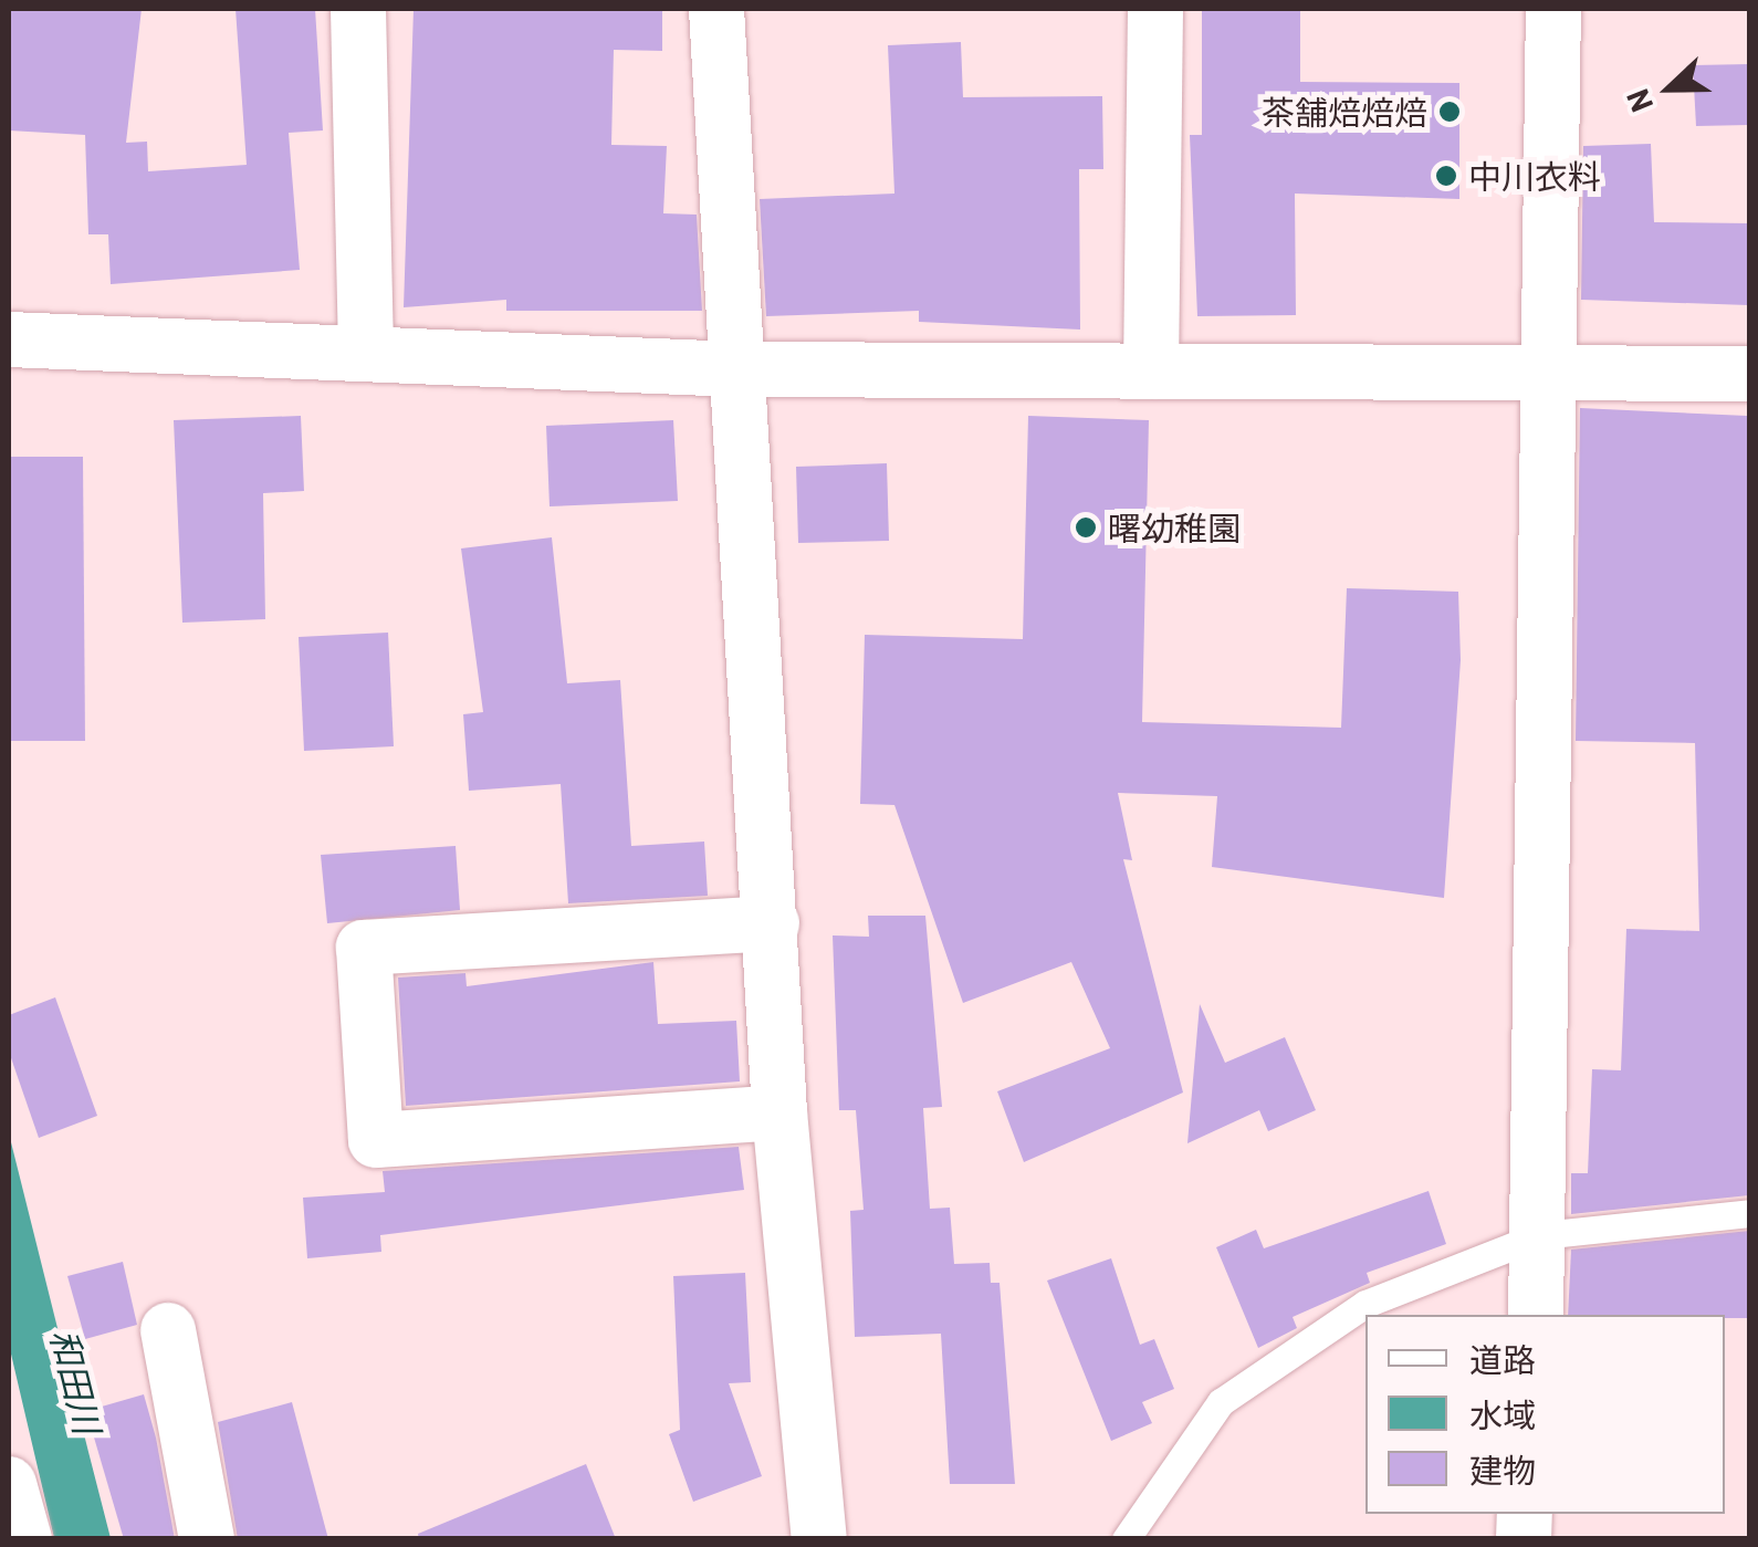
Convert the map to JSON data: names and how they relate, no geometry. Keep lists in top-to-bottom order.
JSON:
{
  "water": ["和田川"],
  "places": ["茶舗焙焙焙", "中川衣料", "曙幼稚園"],
  "legend": ["道路", "水域", "建物"],
  "north": "left"
}
